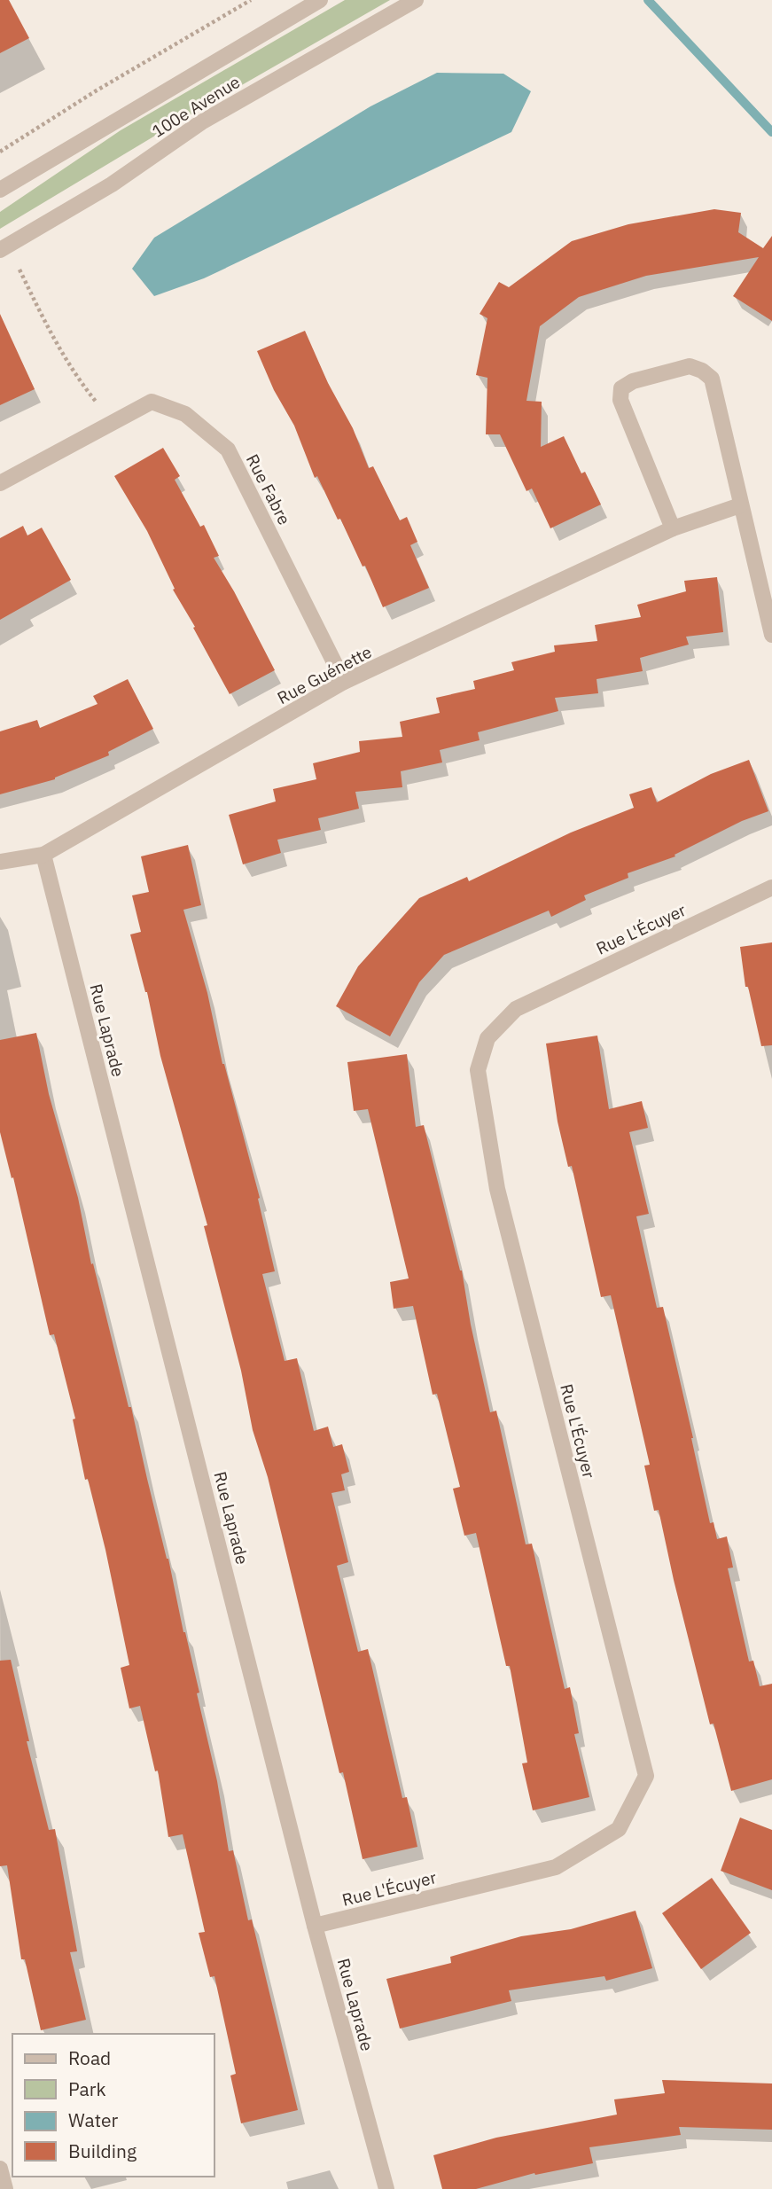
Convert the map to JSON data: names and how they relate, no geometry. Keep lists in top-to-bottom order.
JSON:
{
  "streets": {
    "street": [
      "100e Avenue",
      "Rue Fabre",
      "Rue Guénette",
      "Rue L'Écuyer",
      "Rue Laprade"
    ]
  },
  "crossings": [
    ["Rue Fabre", "Rue Guénette"],
    ["Rue Guénette", "Rue Laprade"],
    ["Rue L'Écuyer", "Rue Laprade"]
  ],
  "legend": [
    "Road",
    "Park",
    "Water",
    "Building"
  ]
}
